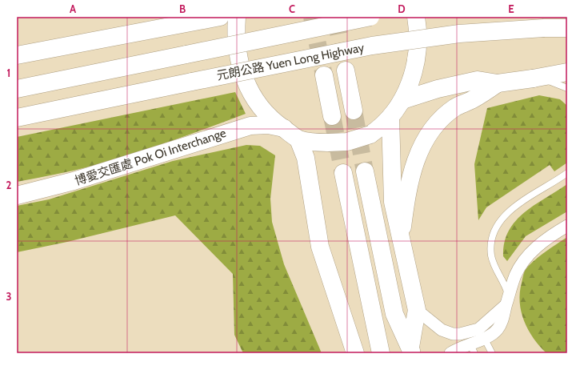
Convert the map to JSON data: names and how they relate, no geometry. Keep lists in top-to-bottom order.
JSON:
{
  "streets": {
    "main road": ["元朗公路 Yuen Long Highway", "博愛交匯處 Pok Oi Interchange"]
  },
  "grid": {
    "columns": [
      "A",
      "B",
      "C",
      "D",
      "E"
    ],
    "rows": ["1", "2", "3"]
  }
}
